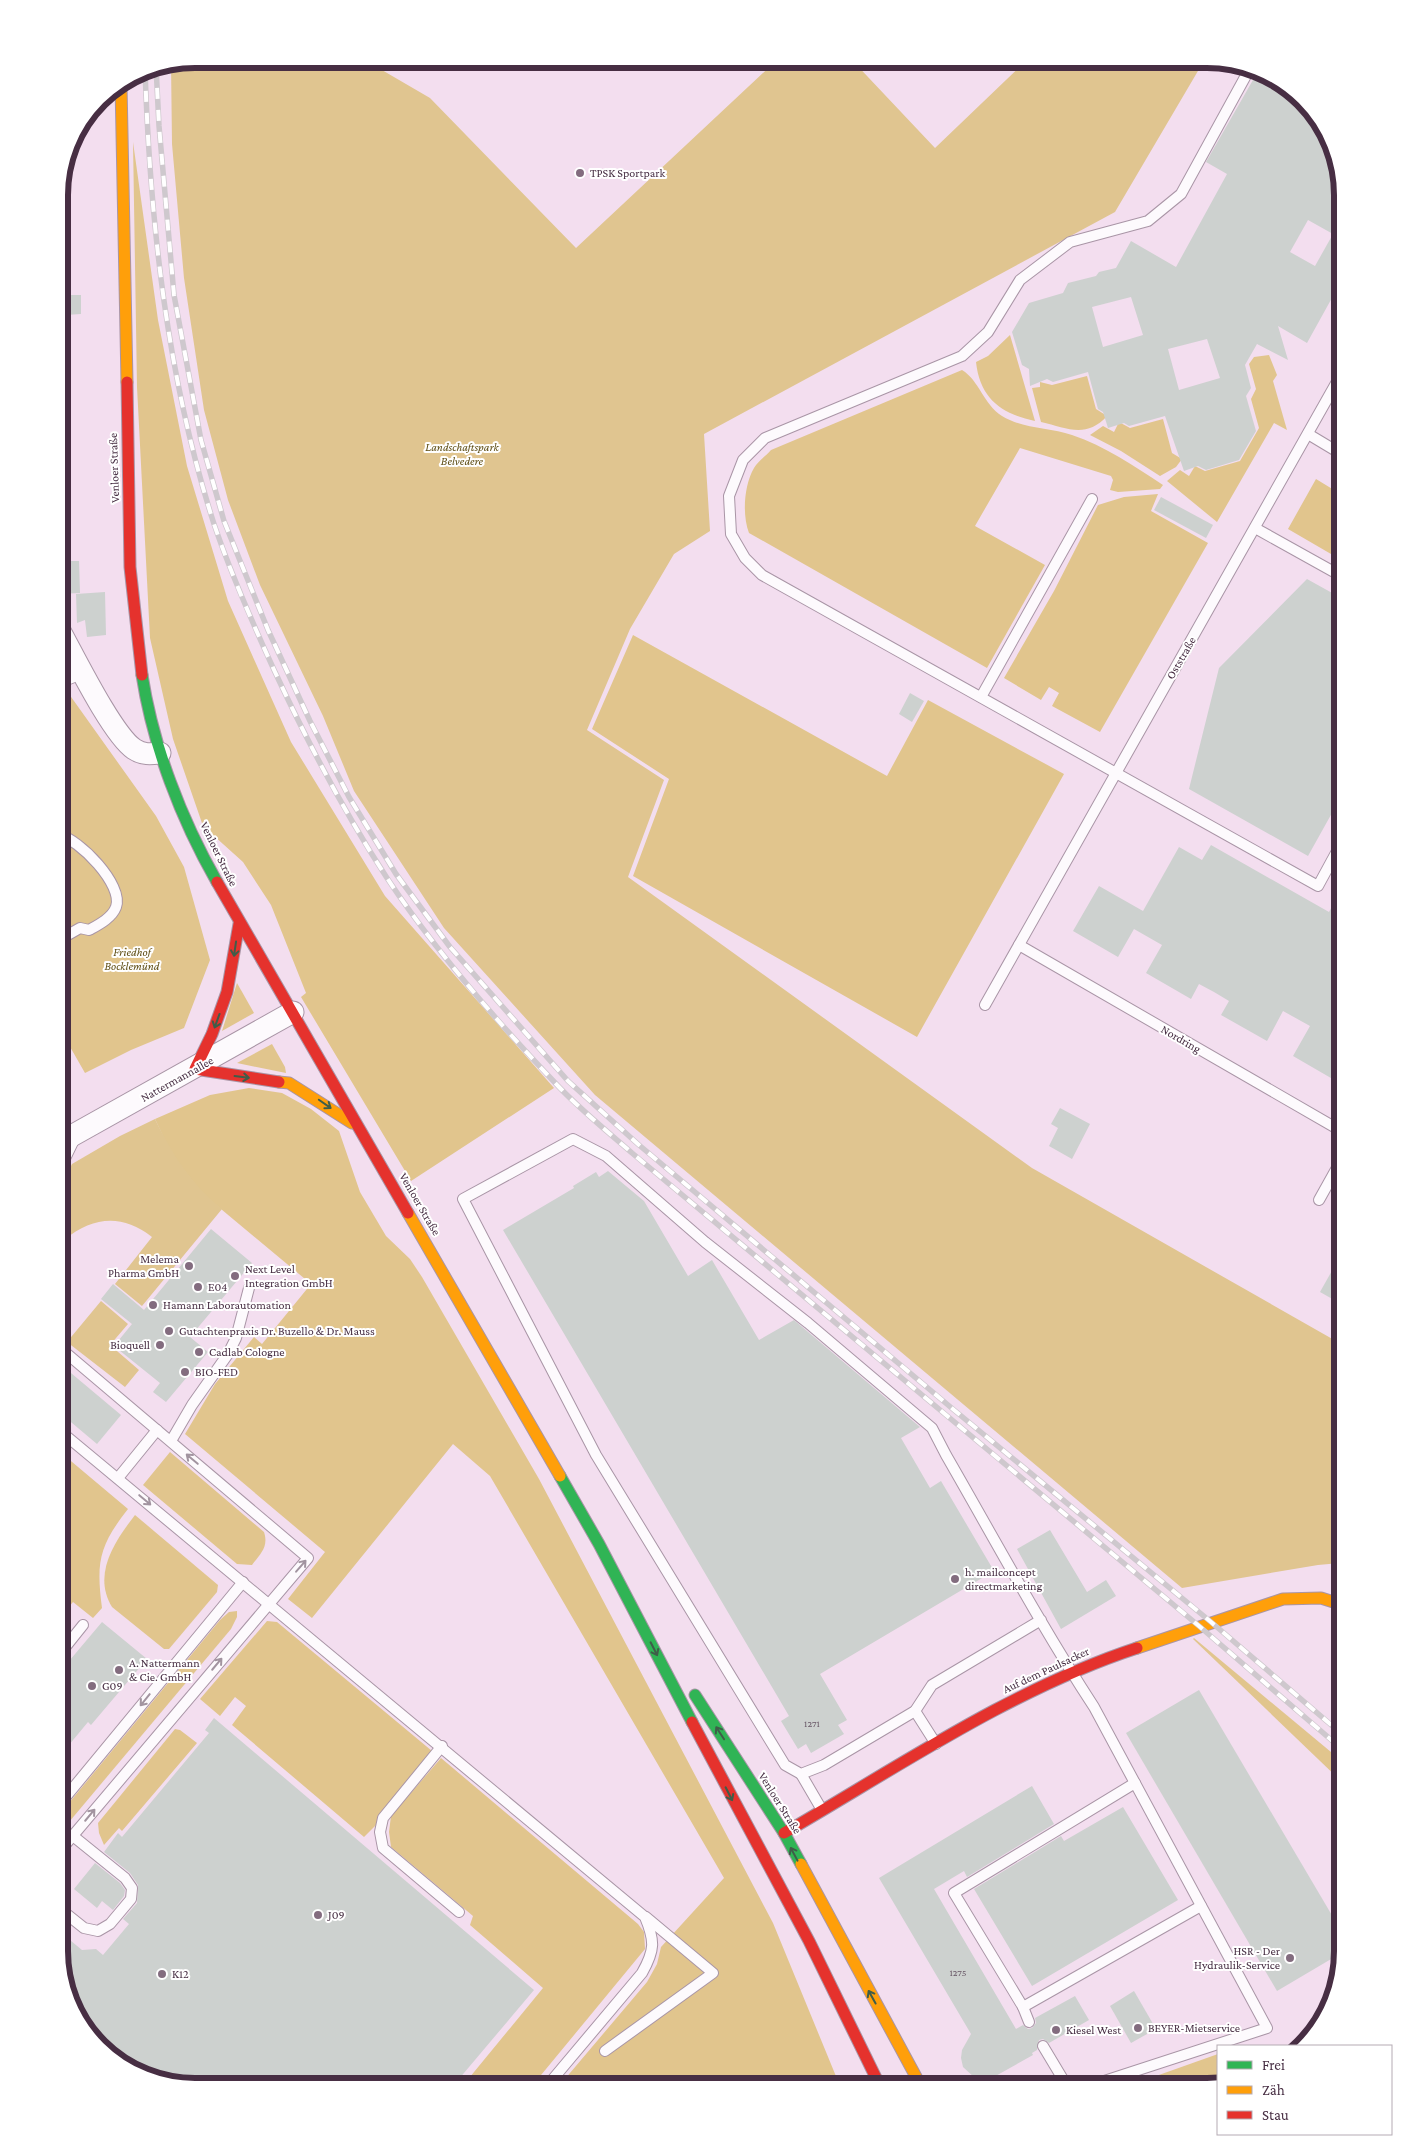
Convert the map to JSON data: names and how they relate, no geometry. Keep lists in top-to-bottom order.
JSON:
{
  "streets": {
    "main road": ["Venloer Straße", "Auf dem Paulsacker"],
    "street": ["Nattermannallee"],
    "lane": ["Oststraße", "Nordring"]
  },
  "crossings": [
    ["Venloer Straße", "Nattermannallee"],
    ["Venloer Straße", "Auf dem Paulsacker"],
    ["Oststraße", "Nordring"]
  ],
  "parks": ["Landschaftspark Belvedere", "Friedhof Bocklemünd"],
  "places": [
    "TPSK Sportpark",
    "Melema Pharma GmbH",
    "Next Level Integration GmbH",
    "E04",
    "Hamann Laborautomation",
    "Gutachtenpraxis Dr. Buzello & Dr. Mauss",
    "Bioquell",
    "Cadlab Cologne",
    "BIO-FED",
    "h. mailconcept directmarketing",
    "A. Nattermann & Cie. GmbH",
    "G09",
    "J09",
    "HSR - Der Hydraulik-Service",
    "K12",
    "BEYER-Mietservice",
    "Kiesel West"
  ],
  "house_numbers": ["1271", "1275"],
  "legend": ["Frei", "Zäh", "Stau"]
}
